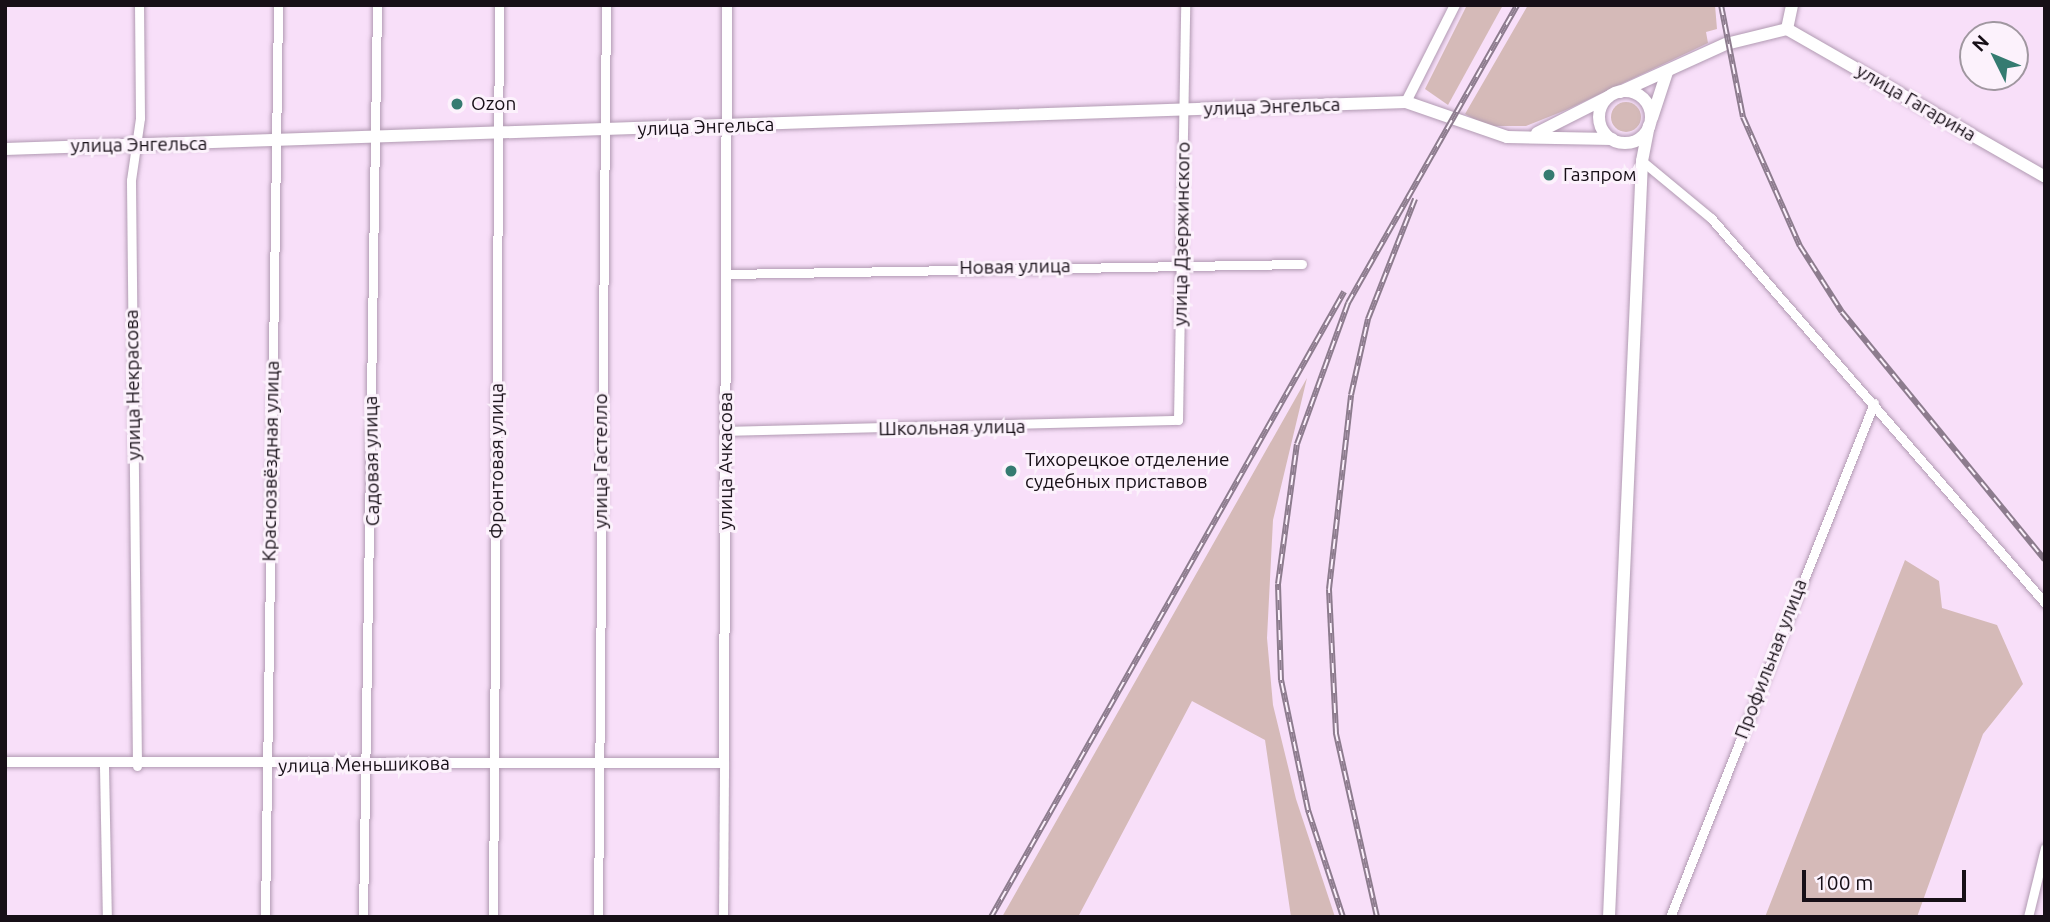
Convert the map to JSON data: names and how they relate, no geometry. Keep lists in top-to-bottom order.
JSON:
{
  "streets": {
    "main road": ["улица Гагарина", "улица Энгельса"],
    "street": [
      "улица Дзержинского",
      "Новая улица",
      "улица Некрасова",
      "Школьная улица",
      "Краснозвёздная улица",
      "Садовая улица",
      "Фронтовая улица",
      "улица Гастелло",
      "улица Ачкасова",
      "Профильная улица",
      "улица Меньшикова"
    ]
  },
  "crossings": [
    ["улица Энгельса", "улица Дзержинского"],
    ["улица Энгельса", "улица Некрасова"],
    ["улица Энгельса", "Краснозвёздная улица"],
    ["улица Энгельса", "Садовая улица"],
    ["улица Энгельса", "Фронтовая улица"],
    ["улица Энгельса", "улица Гастелло"],
    ["улица Энгельса", "улица Ачкасова"],
    ["улица Дзержинского", "Новая улица"],
    ["улица Дзержинского", "Школьная улица"],
    ["Новая улица", "улица Ачкасова"],
    ["улица Некрасова", "улица Меньшикова"],
    ["Школьная улица", "улица Ачкасова"],
    ["Краснозвёздная улица", "улица Меньшикова"],
    ["Садовая улица", "улица Меньшикова"],
    ["Фронтовая улица", "улица Меньшикова"],
    ["улица Гастелло", "улица Меньшикова"],
    ["улица Ачкасова", "улица Меньшикова"]
  ],
  "places": ["Ozon", "Газпром", "Тихорецкое отделение судебных приставов"],
  "scale_bar": "100 m",
  "north": "top left"
}
